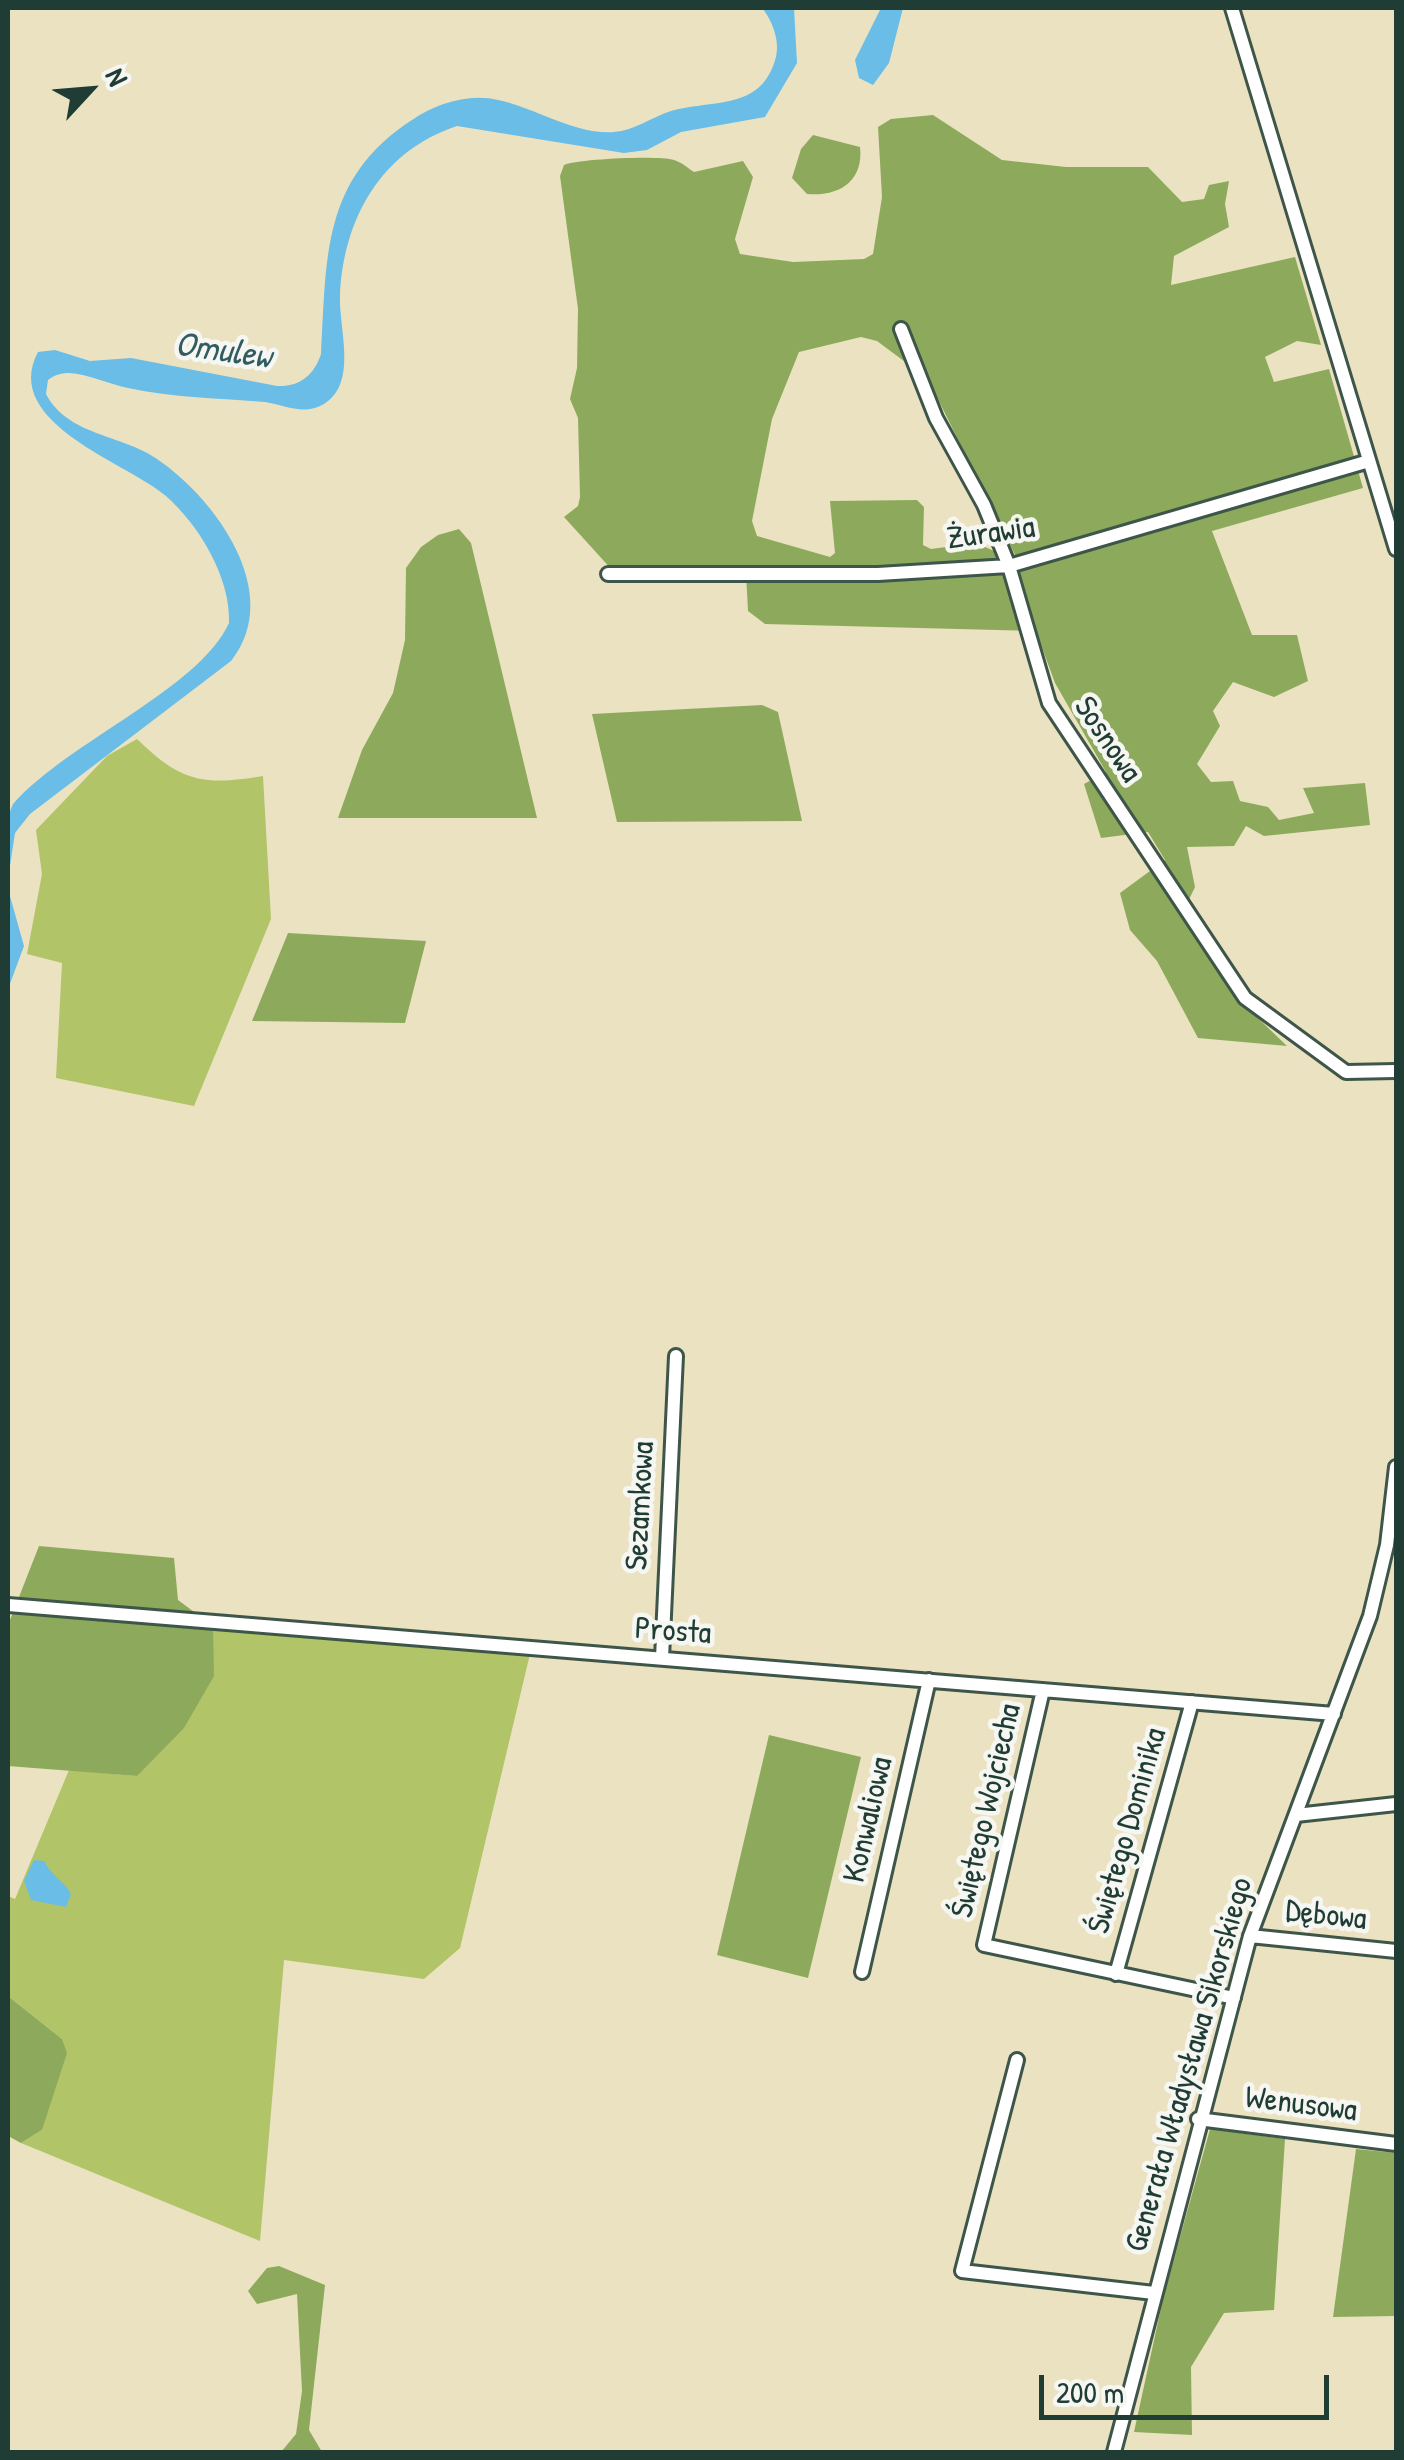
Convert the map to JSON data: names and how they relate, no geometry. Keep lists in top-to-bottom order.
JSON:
{
  "streets": {
    "street": [
      "Żurawia",
      "Sosnowa",
      "Sezamkowa",
      "Prosta",
      "Świętego Wojciecha",
      "Konwaliowa",
      "Świętego Dominika",
      "Dębowa",
      "Generała Władysława Sikorskiego",
      "Wenusowa"
    ]
  },
  "crossings": [
    ["Żurawia", "Sosnowa"],
    ["Sezamkowa", "Prosta"],
    ["Prosta", "Świętego Wojciecha"],
    ["Prosta", "Konwaliowa"],
    ["Prosta", "Świętego Dominika"],
    ["Prosta", "Generała Władysława Sikorskiego"],
    ["Świętego Wojciecha", "Świętego Dominika"],
    ["Dębowa", "Generała Władysława Sikorskiego"],
    ["Generała Władysława Sikorskiego", "Wenusowa"]
  ],
  "water": ["Omulew"],
  "scale_bar": "200 m",
  "north": "top right"
}
